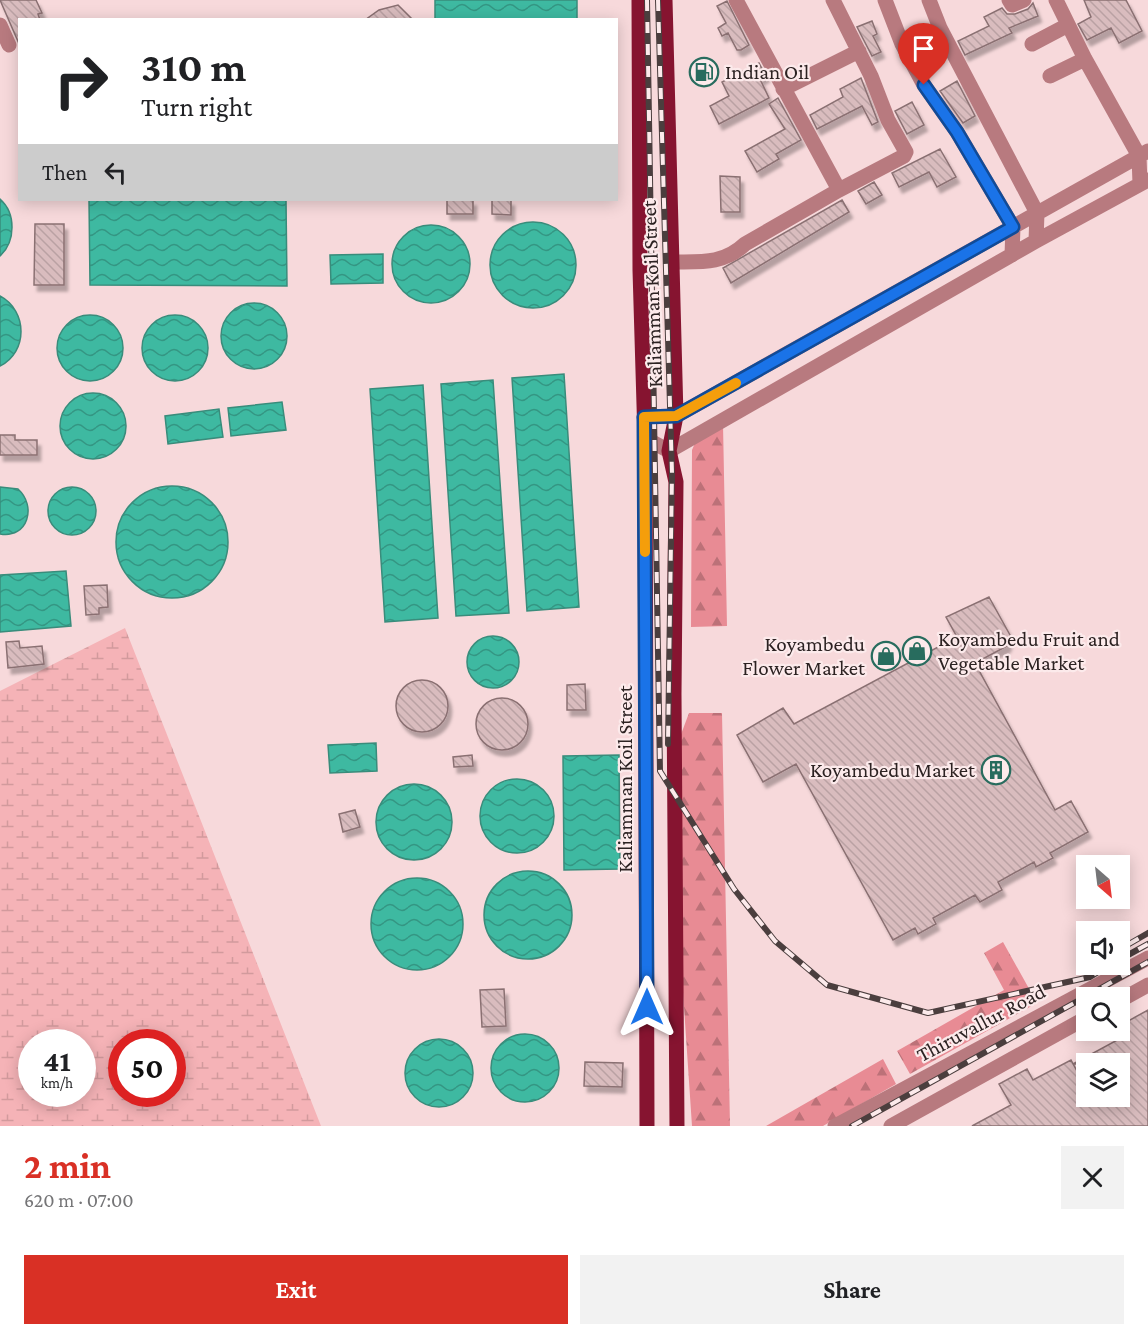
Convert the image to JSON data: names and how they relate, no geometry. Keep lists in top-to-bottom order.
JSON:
{
  "streets": {
    "main road": ["Kaliamman Koil Street"],
    "street": ["Thiruvallur Road"]
  },
  "places": {
    "fuel station": ["Indian Oil"],
    "shop": ["Koyambedu Fruit and Vegetable Market", "Koyambedu Flower Market"],
    "building": ["Koyambedu Market"]
  },
  "north": "bottom right",
  "page": {
    "turn": ["310 m", "Turn right"],
    "then": "Then",
    "speed": "41 km/h",
    "limit": "50",
    "heading": ["2 min", "620 m · 07:00"],
    "buttons": ["Exit", "Share"]
  }
}
